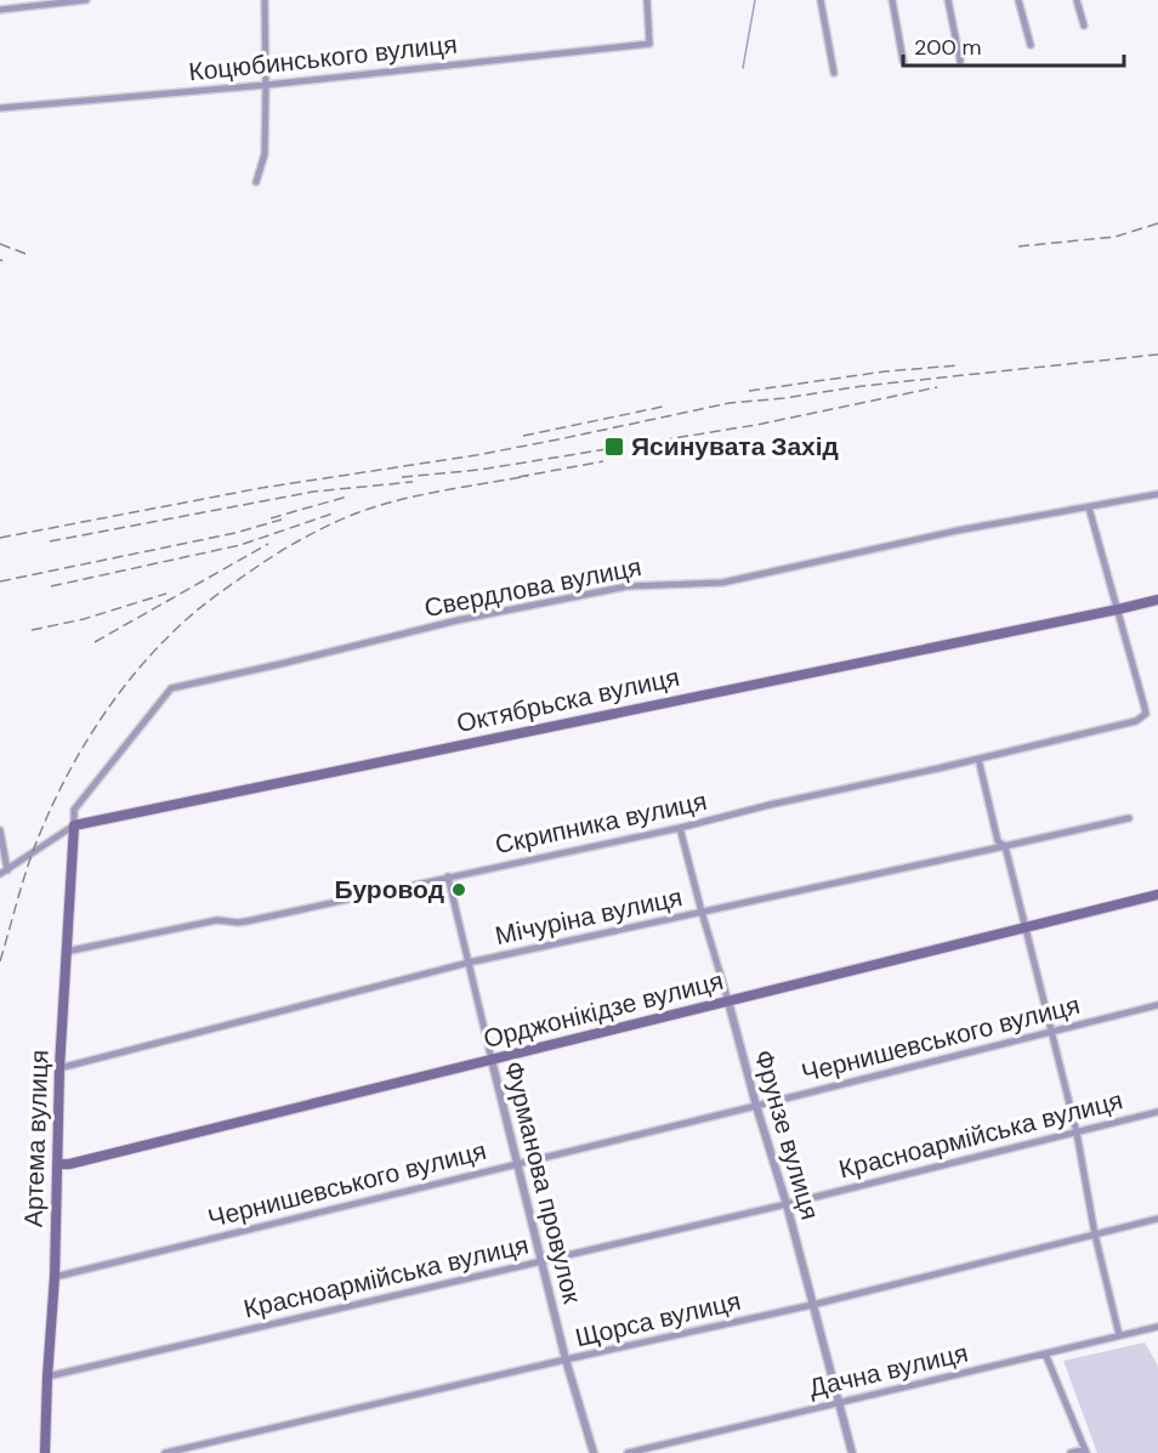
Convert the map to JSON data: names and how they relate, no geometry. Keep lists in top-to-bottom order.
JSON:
{
  "streets": {
    "main road": ["Октябрьска вулиця", "Орджонікідзе вулиця", "Артема вулиця"],
    "street": [
      "Коцюбинського вулиця",
      "Свердлова вулиця",
      "Скрипника вулиця",
      "Мічуріна вулиця",
      "Чернишевського вулиця",
      "Фрунзе вулиця",
      "Красноармійська вулиця",
      "Фурманова провулок",
      "Щорса вулиця",
      "Дачна вулиця"
    ]
  },
  "crossings": [
    ["Свердлова вулиця", "Октябрьска вулиця"],
    ["Свердлова вулиця", "Артема вулиця"],
    ["Октябрьска вулиця", "Скрипника вулиця"],
    ["Октябрьска вулиця", "Артема вулиця"],
    ["Скрипника вулиця", "Фрунзе вулиця"],
    ["Скрипника вулиця", "Артема вулиця"],
    ["Скрипника вулиця", "Фурманова провулок"],
    ["Мічуріна вулиця", "Фрунзе вулиця"],
    ["Мічуріна вулиця", "Артема вулиця"],
    ["Мічуріна вулиця", "Фурманова провулок"],
    ["Орджонікідзе вулиця", "Фрунзе вулиця"],
    ["Орджонікідзе вулиця", "Артема вулиця"],
    ["Орджонікідзе вулиця", "Фурманова провулок"],
    ["Чернишевського вулиця", "Фрунзе вулиця"],
    ["Чернишевського вулиця", "Артема вулиця"],
    ["Чернишевського вулиця", "Фурманова провулок"],
    ["Фрунзе вулиця", "Красноармійська вулиця"],
    ["Фрунзе вулиця", "Щорса вулиця"],
    ["Фрунзе вулиця", "Дачна вулиця"],
    ["Красноармійська вулиця", "Артема вулиця"],
    ["Красноармійська вулиця", "Фурманова провулок"],
    ["Фурманова провулок", "Щорса вулиця"]
  ],
  "places": {
    "transit": ["Ясинувата Захід"],
    "other": ["Буровод"]
  },
  "scale_bar": "200 m"
}
